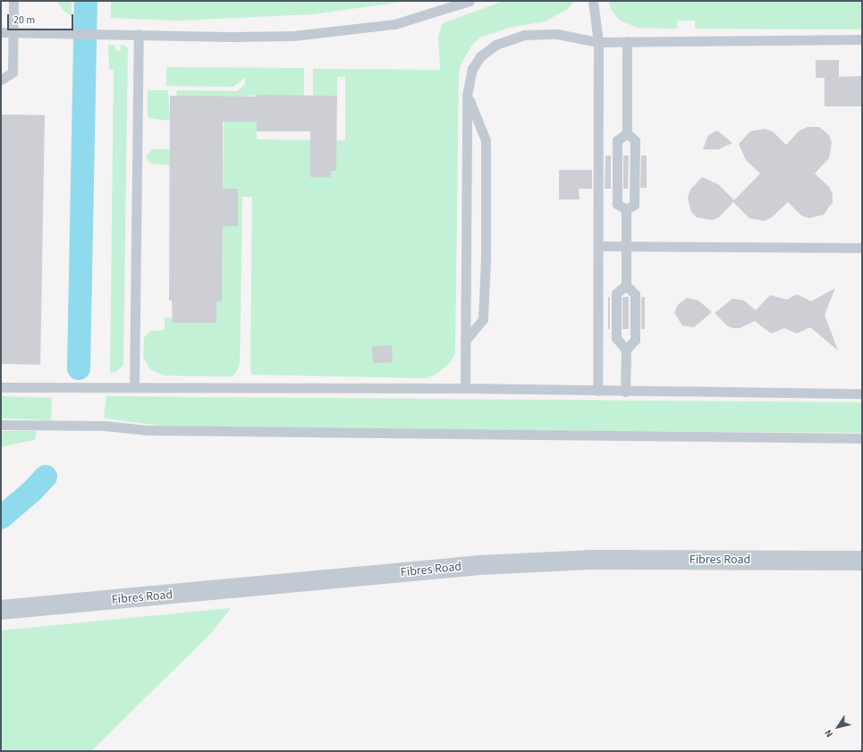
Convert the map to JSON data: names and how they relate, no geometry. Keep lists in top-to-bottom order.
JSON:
{
  "streets": {
    "street": ["Fibres Road"]
  },
  "scale_bar": "20 m",
  "north": "bottom left"
}
